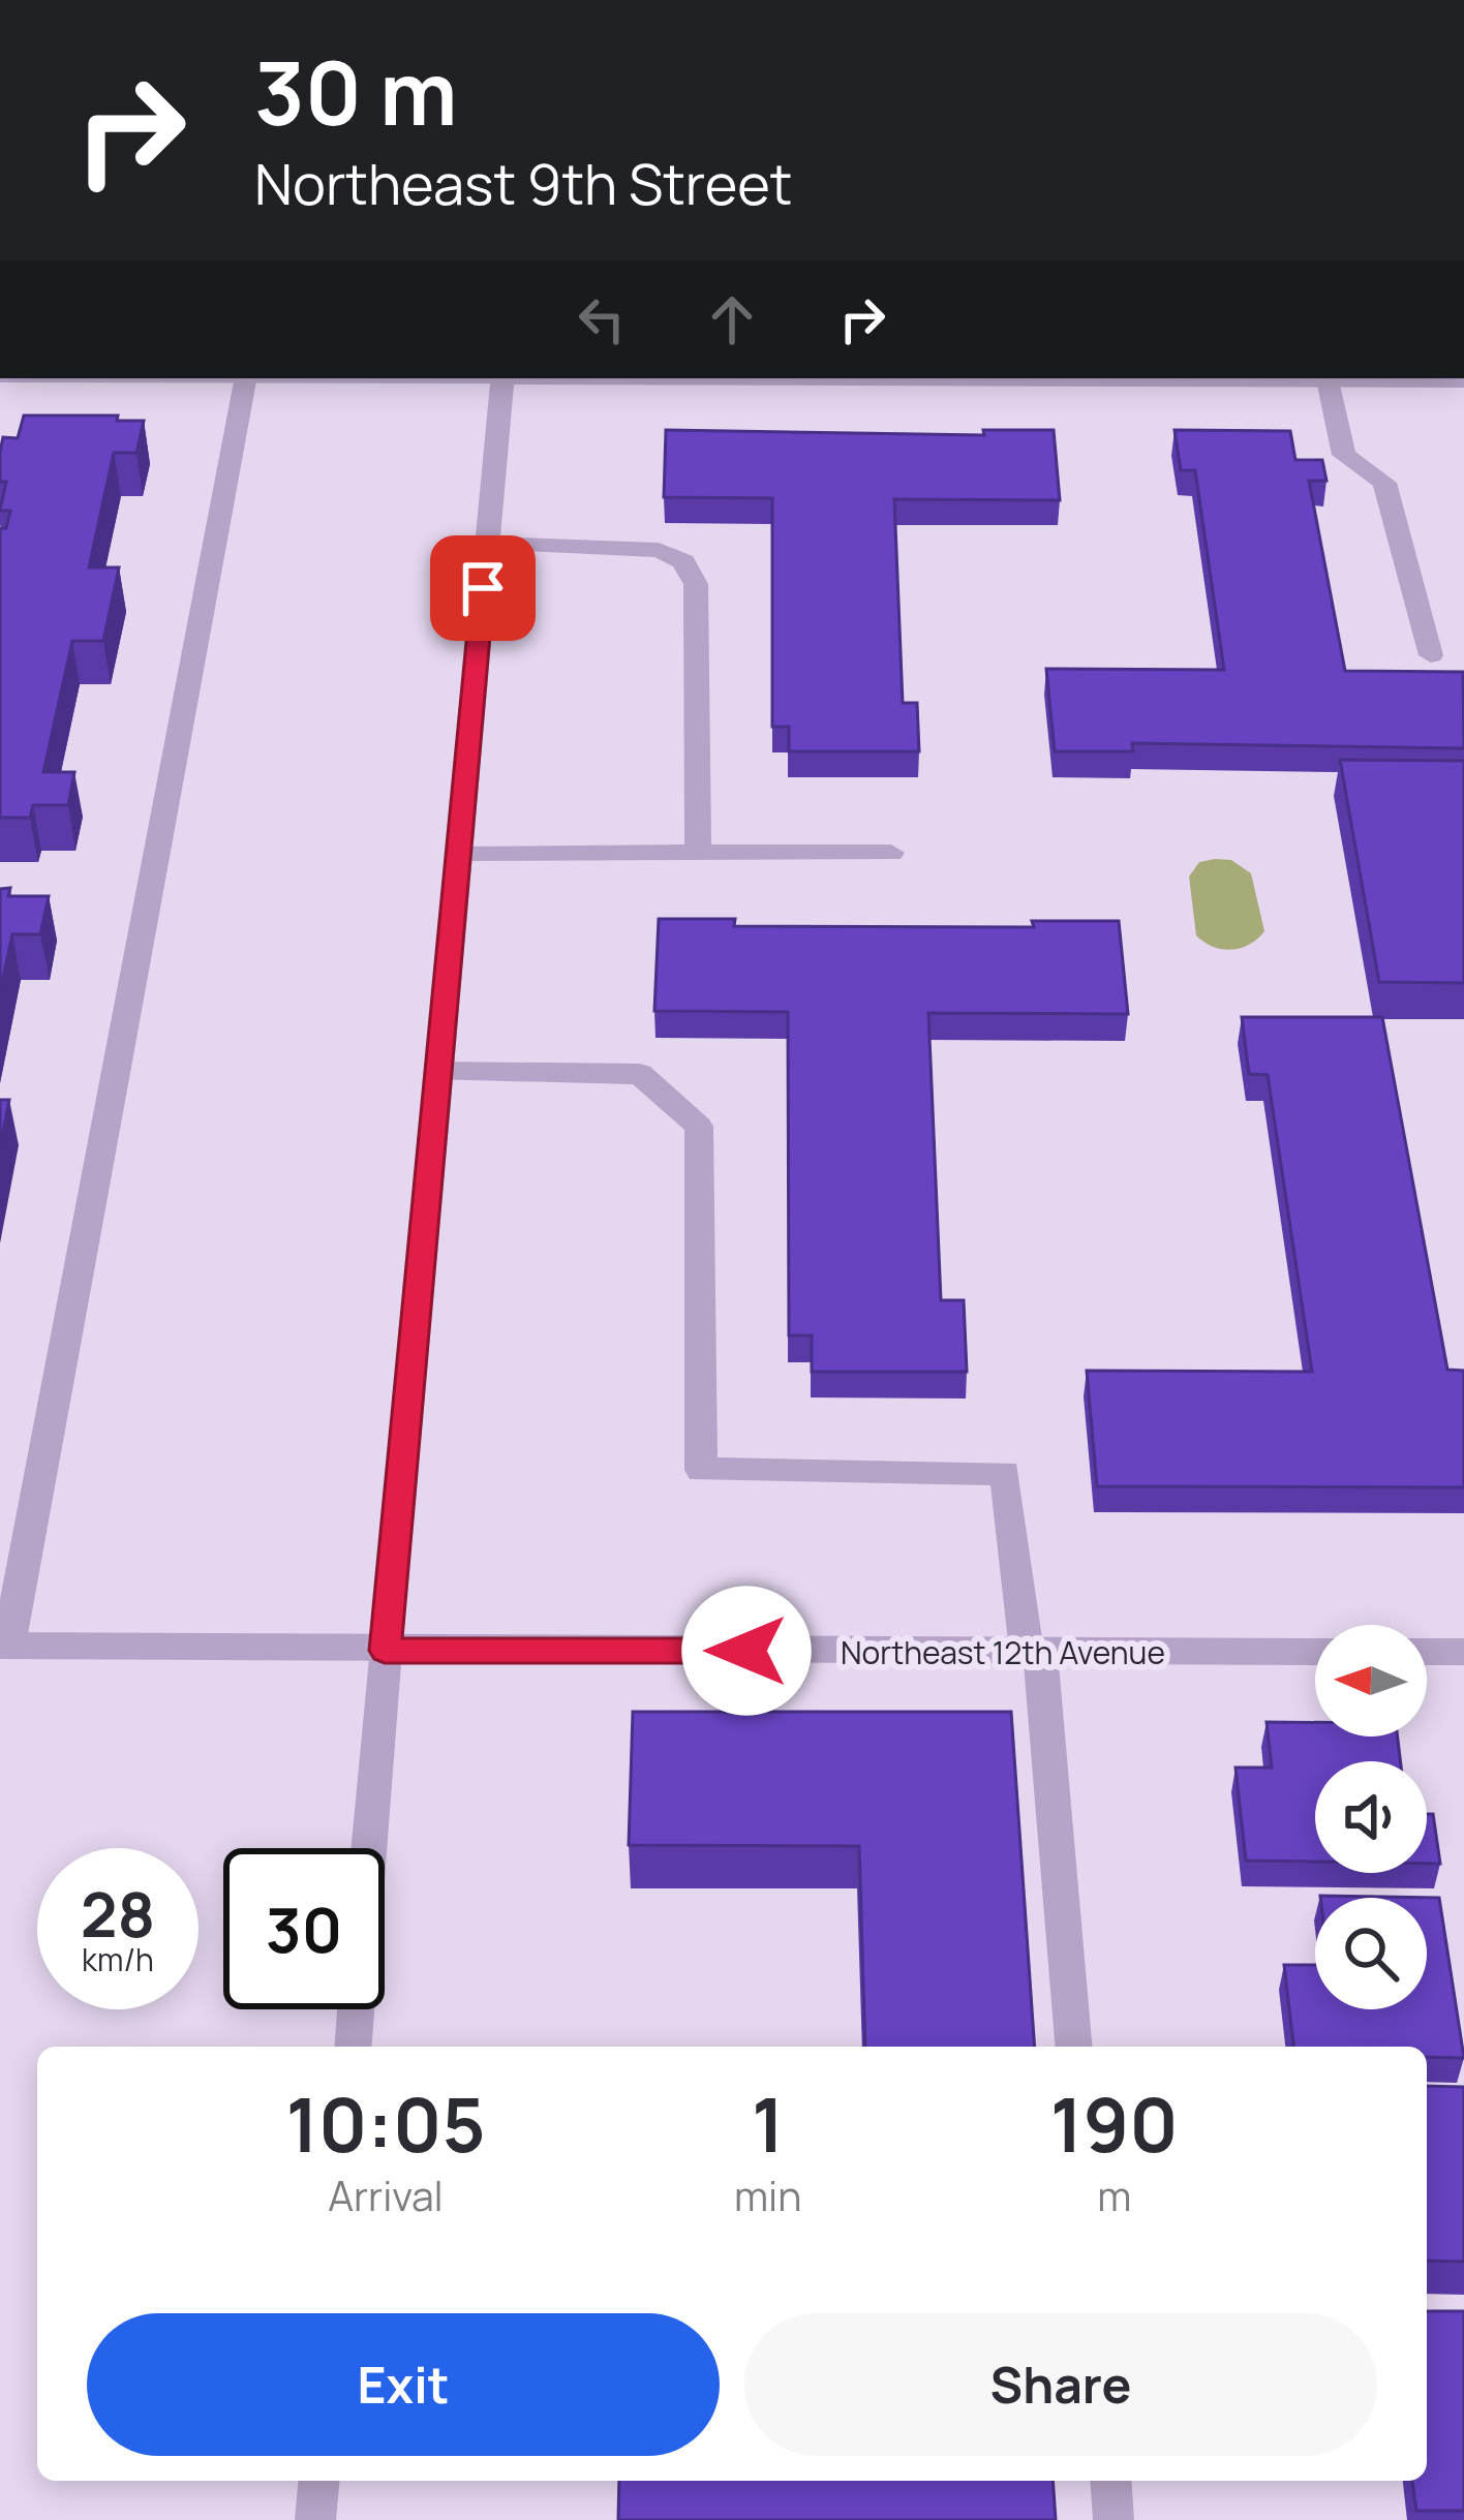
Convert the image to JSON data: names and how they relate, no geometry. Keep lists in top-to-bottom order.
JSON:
{
  "streets": {
    "street": ["Northeast 12th Avenue"]
  },
  "north": "left",
  "page": {
    "turn": ["30 m", "Northeast 9th Street"],
    "speed": "28 km/h",
    "limit": "30",
    "eta": [
      "10:05",
      "Arrival",
      "1",
      "min",
      "190",
      "m"
    ],
    "buttons": ["Exit", "Share"]
  }
}
